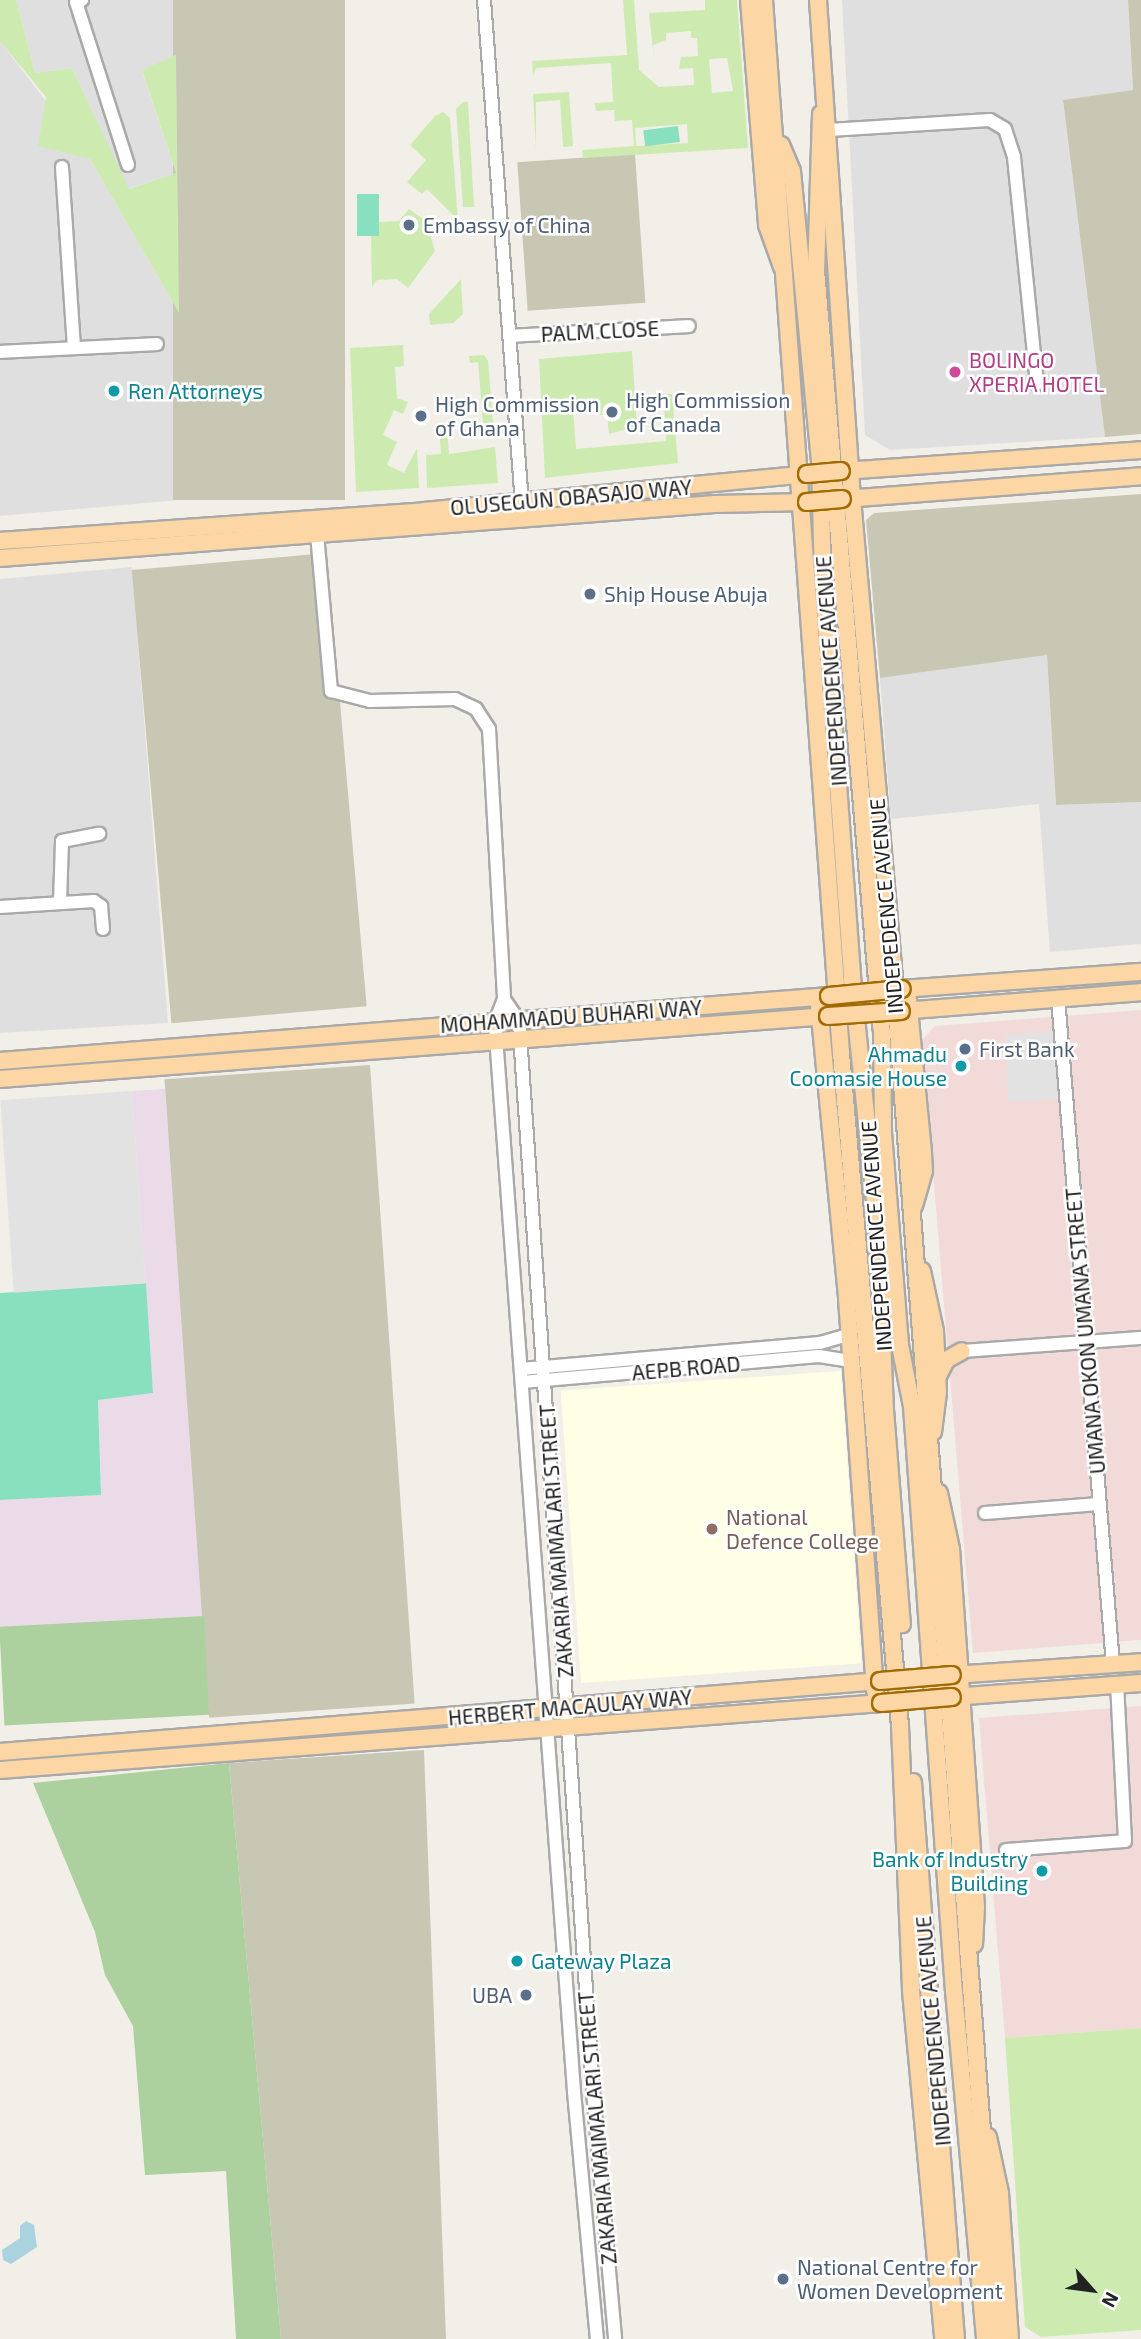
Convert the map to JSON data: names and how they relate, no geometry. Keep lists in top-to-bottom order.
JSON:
{
  "streets": {
    "main road": [
      "OLUSEGUN OBASAJO WAY",
      "INDEPENDENCE AVENUE",
      "INDEPEDENCE AVENUE",
      "MOHAMMADU BUHARI WAY",
      "HERBERT MACAULAY WAY"
    ],
    "street": [
      "PALM CLOSE",
      "UMANA OKON UMANA STREET",
      "AEPB ROAD",
      "ZAKARIA MAIMALARI STREET"
    ]
  },
  "crossings": [
    ["OLUSEGUN OBASAJO WAY", "INDEPENDENCE AVENUE"],
    ["OLUSEGUN OBASAJO WAY", "ZAKARIA MAIMALARI STREET"],
    ["INDEPENDENCE AVENUE", "INDEPEDENCE AVENUE"],
    ["MOHAMMADU BUHARI WAY", "UMANA OKON UMANA STREET"],
    ["MOHAMMADU BUHARI WAY", "ZAKARIA MAIMALARI STREET"],
    ["UMANA OKON UMANA STREET", "HERBERT MACAULAY WAY"],
    ["AEPB ROAD", "ZAKARIA MAIMALARI STREET"],
    ["ZAKARIA MAIMALARI STREET", "HERBERT MACAULAY WAY"]
  ],
  "places": [
    "Embassy of China",
    "BOLINGO XPERIA HOTEL",
    "Ren Attorneys",
    "High Commission of Canada",
    "High Commission of Ghana",
    "Ship House Abuja",
    "First Bank",
    "Ahmadu Coomasie House",
    "National Defence College",
    "Bank of Industry Building",
    "Gateway Plaza",
    "UBA",
    "National Centre for Women Development"
  ],
  "north": "bottom right"
}
